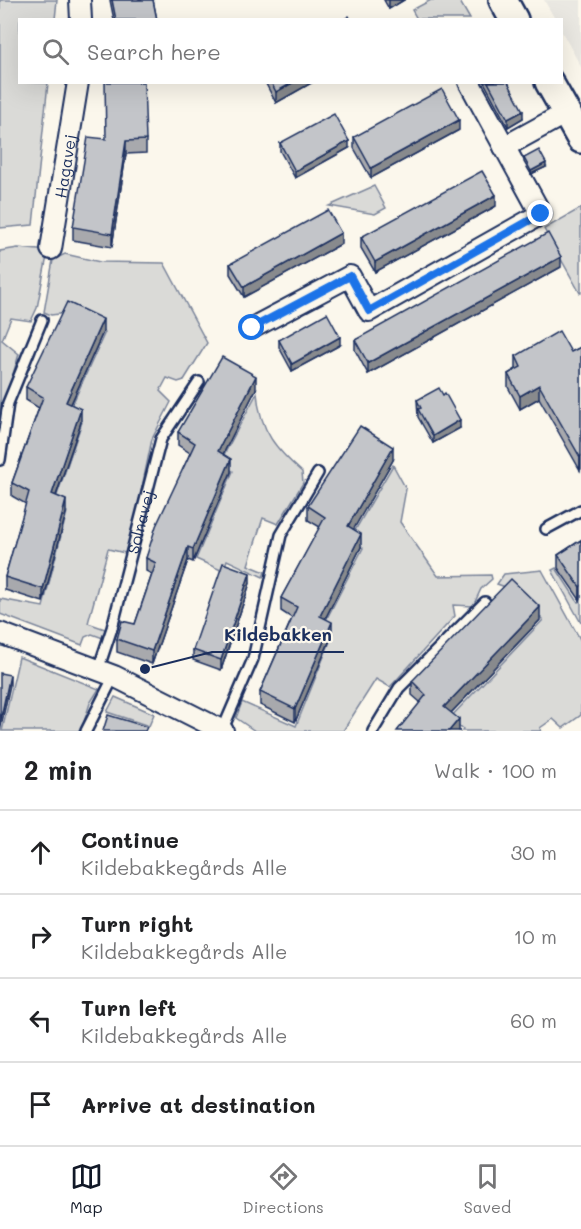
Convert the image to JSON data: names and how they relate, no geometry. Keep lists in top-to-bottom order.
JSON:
{
  "streets": {
    "street": ["Hagavej"],
    "lane": ["Solnavej"]
  },
  "places": ["Kildebakken"],
  "page": {
    "search": "Search here",
    "heading": ["2 min", "Walk · 100 m"],
    "list": [
      ["Continue", "Kildebakkegårds Alle", "30 m"],
      ["Turn right", "Kildebakkegårds Alle", "10 m"],
      ["Turn left", "Kildebakkegårds Alle", "60 m"],
      "Arrive at destination"
    ],
    "nav": ["Map", "Directions", "Saved"]
  }
}
